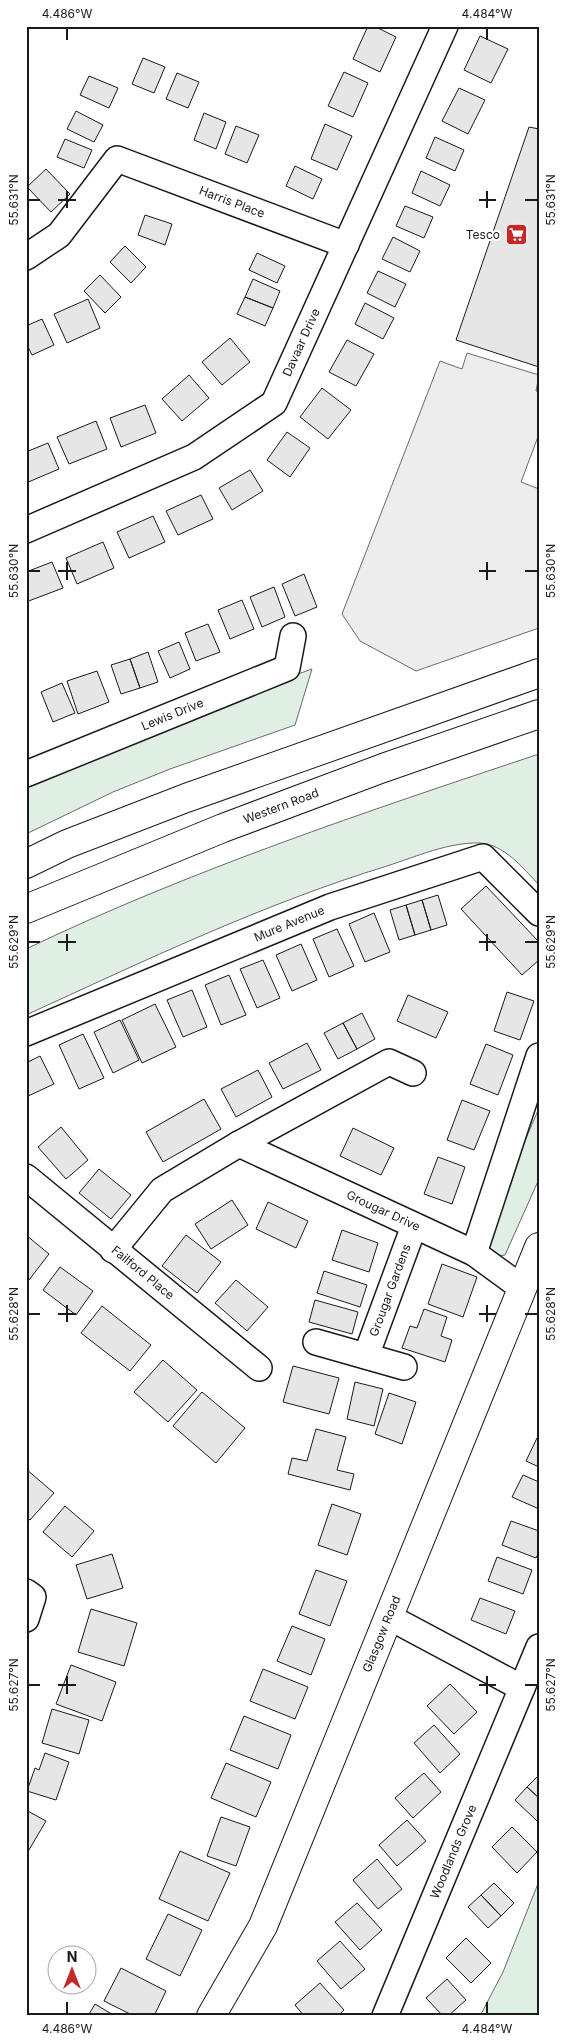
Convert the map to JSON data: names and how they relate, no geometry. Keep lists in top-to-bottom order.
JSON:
{
  "streets": {
    "main road": ["Western Road", "Glasgow Road"],
    "street": [
      "Harris Place",
      "Davaar Drive",
      "Lewis Drive",
      "Mure Avenue",
      "Grougar Drive",
      "Failford Place",
      "Grougar Gardens",
      "Woodlands Grove"
    ]
  },
  "crossings": [
    ["Harris Place", "Davaar Drive"],
    ["Grougar Drive", "Grougar Gardens"],
    ["Grougar Drive", "Glasgow Road"]
  ],
  "places": {
    "supermarket": ["Tesco"]
  },
  "north": "top",
  "coordinates": [
    "4.486°W",
    "4.484°W",
    "55.631°N",
    "55.630°N",
    "55.629°N",
    "55.628°N",
    "55.627°N"
  ]
}
